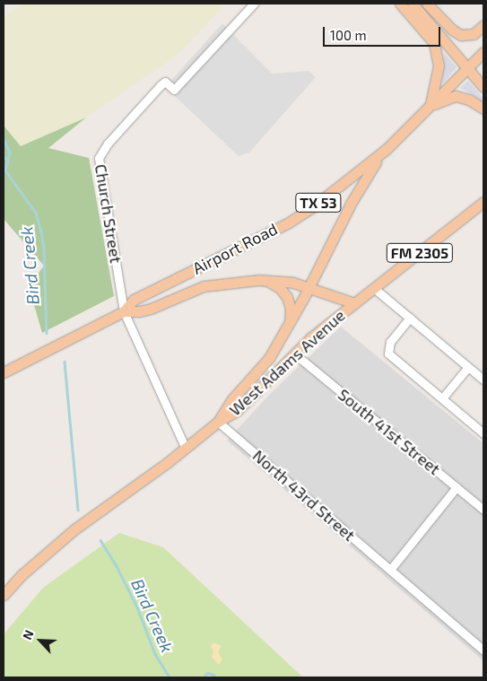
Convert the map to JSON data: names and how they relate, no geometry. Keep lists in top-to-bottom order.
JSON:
{
  "streets": {
    "main road": [
      "TX 53",
      "Airport Road",
      "FM 2305",
      "West Adams Avenue"
    ],
    "street": ["Church Street", "South 41st Street", "North 43rd Street"]
  },
  "crossings": [
    ["Church Street", "Airport Road"],
    ["Airport Road", "West Adams Avenue"],
    ["West Adams Avenue", "South 41st Street"],
    ["West Adams Avenue", "North 43rd Street"]
  ],
  "water": ["Bird Creek"],
  "scale_bar": "100 m",
  "north": "top left"
}
